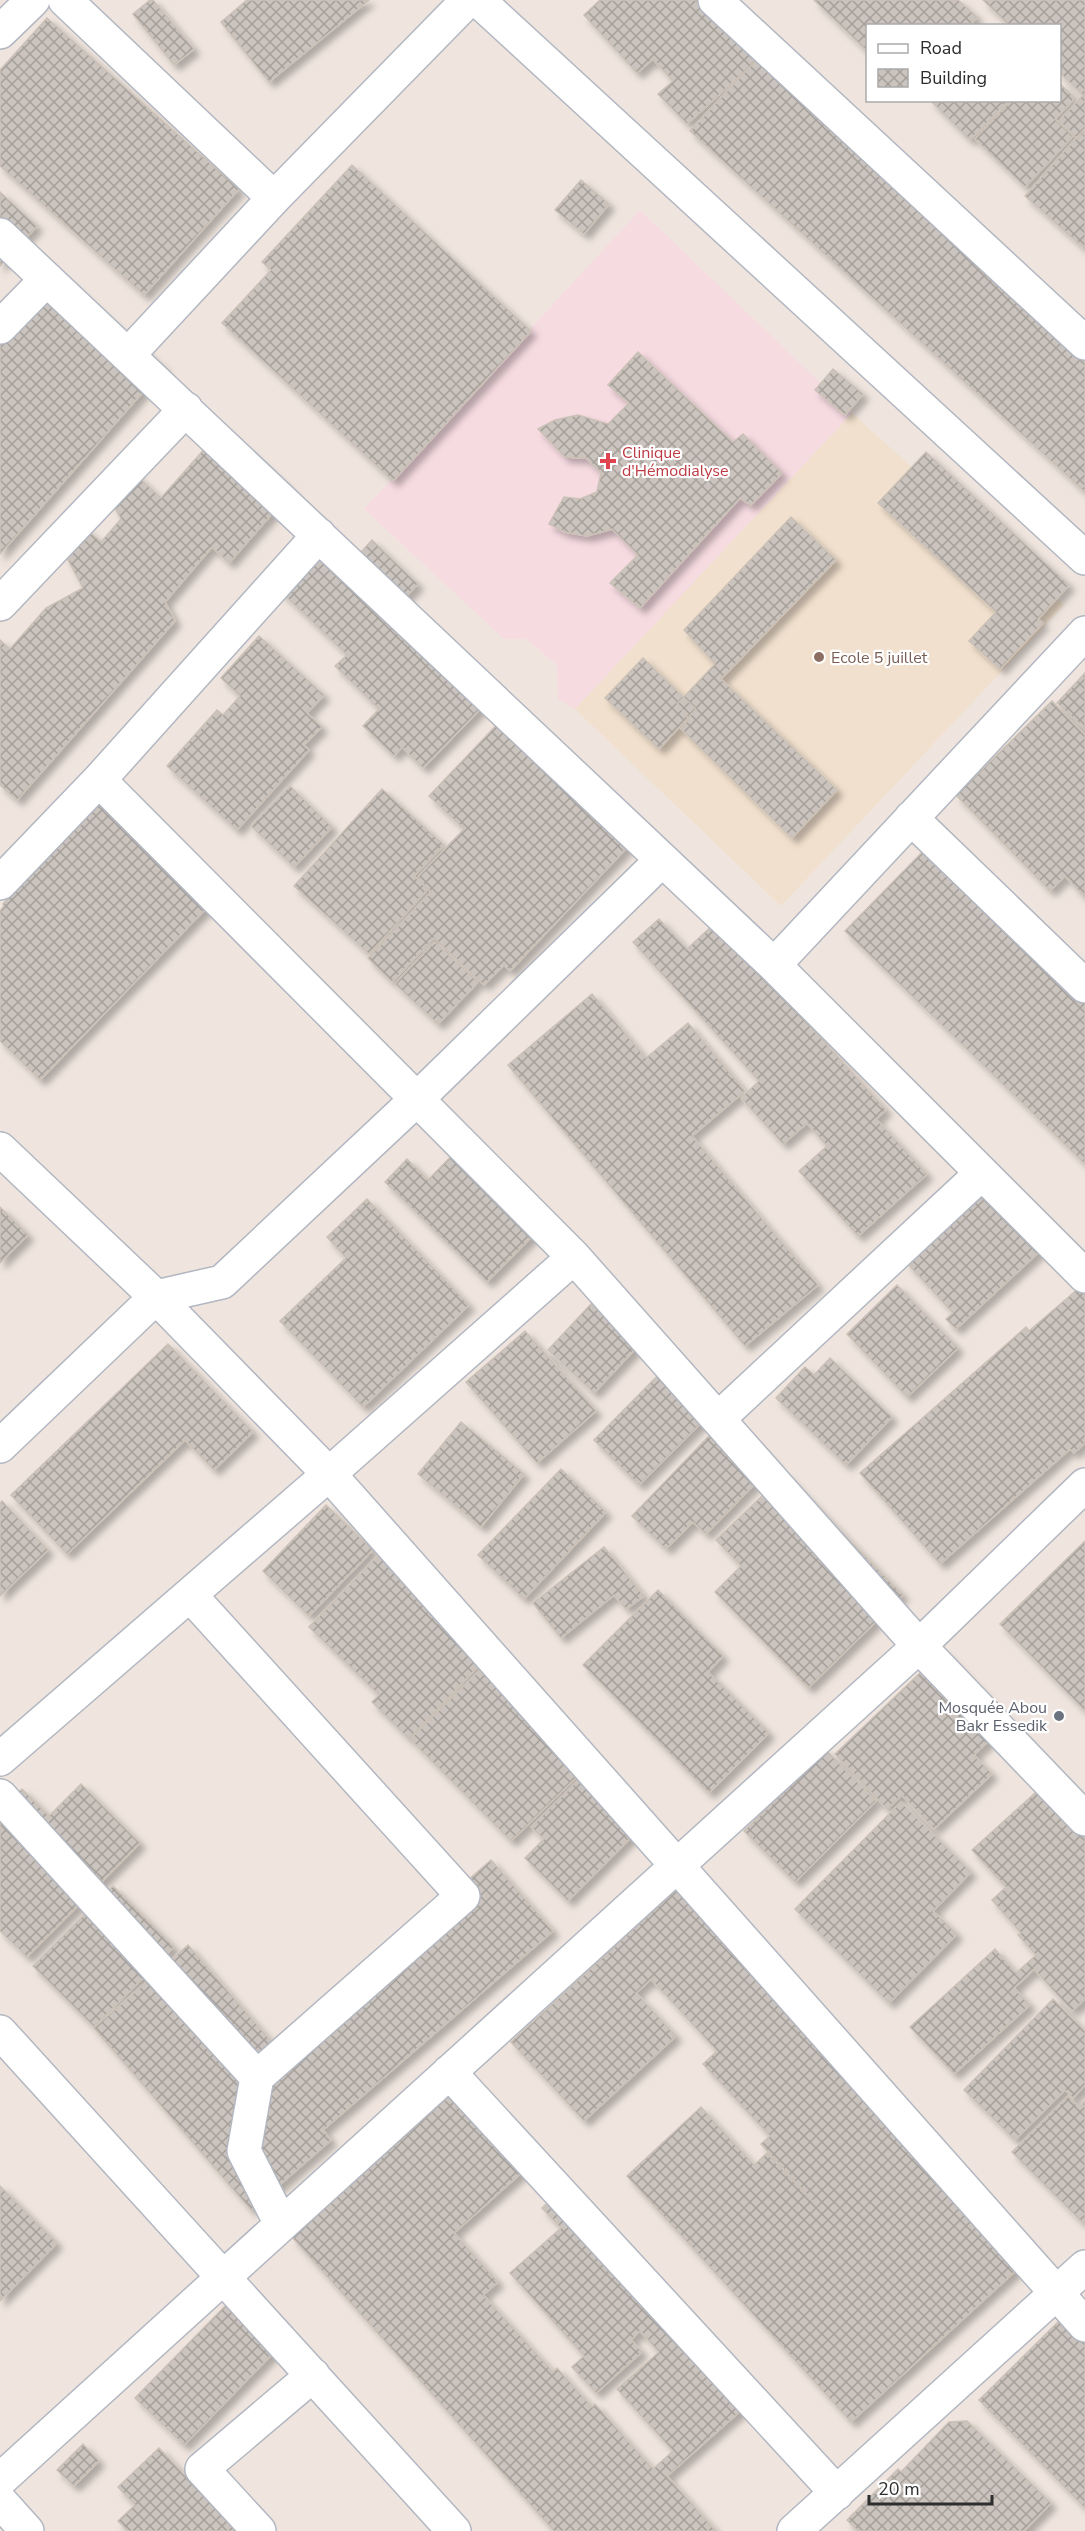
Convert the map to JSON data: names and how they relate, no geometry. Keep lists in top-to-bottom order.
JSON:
{
  "places": {
    "health": ["Clinique d'Hémodialyse"],
    "other": ["Ecole 5 juillet", "Mosquée Abou Bakr Essedik"]
  },
  "legend": ["Road", "Building"],
  "scale_bar": "20 m"
}
